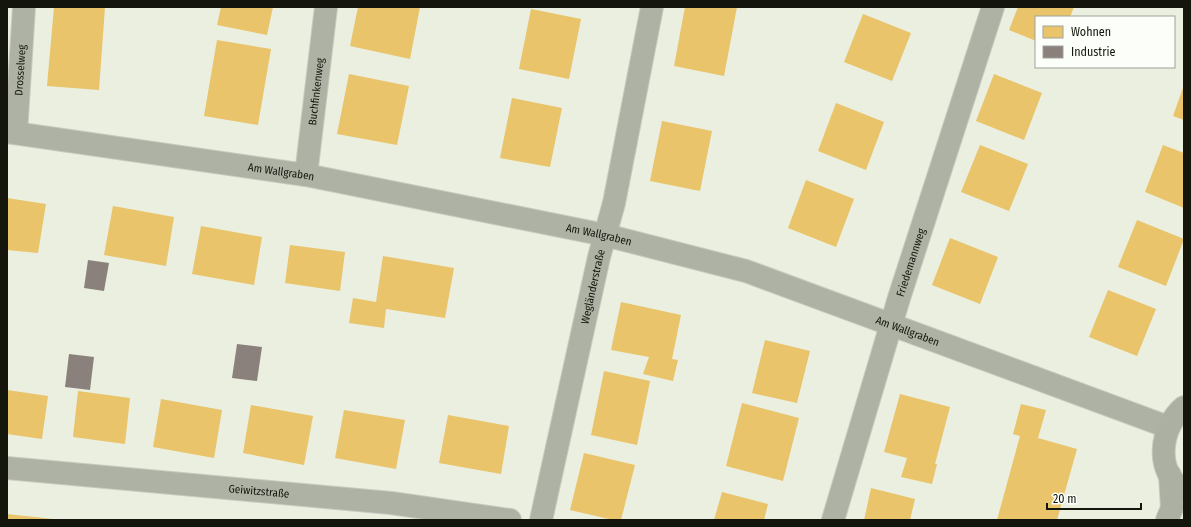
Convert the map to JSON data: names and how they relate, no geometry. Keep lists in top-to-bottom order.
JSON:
{
  "streets": {
    "street": [
      "Drosselweg",
      "Buchfinkenweg",
      "Am Wallgraben",
      "Friedemannweg",
      "Wegländerstraße",
      "Geiwitzstraße"
    ]
  },
  "crossings": [
    ["Drosselweg", "Am Wallgraben"],
    ["Buchfinkenweg", "Am Wallgraben"],
    ["Am Wallgraben", "Friedemannweg"],
    ["Am Wallgraben", "Wegländerstraße"]
  ],
  "legend": ["Wohnen", "Industrie"],
  "scale_bar": "20 m"
}
